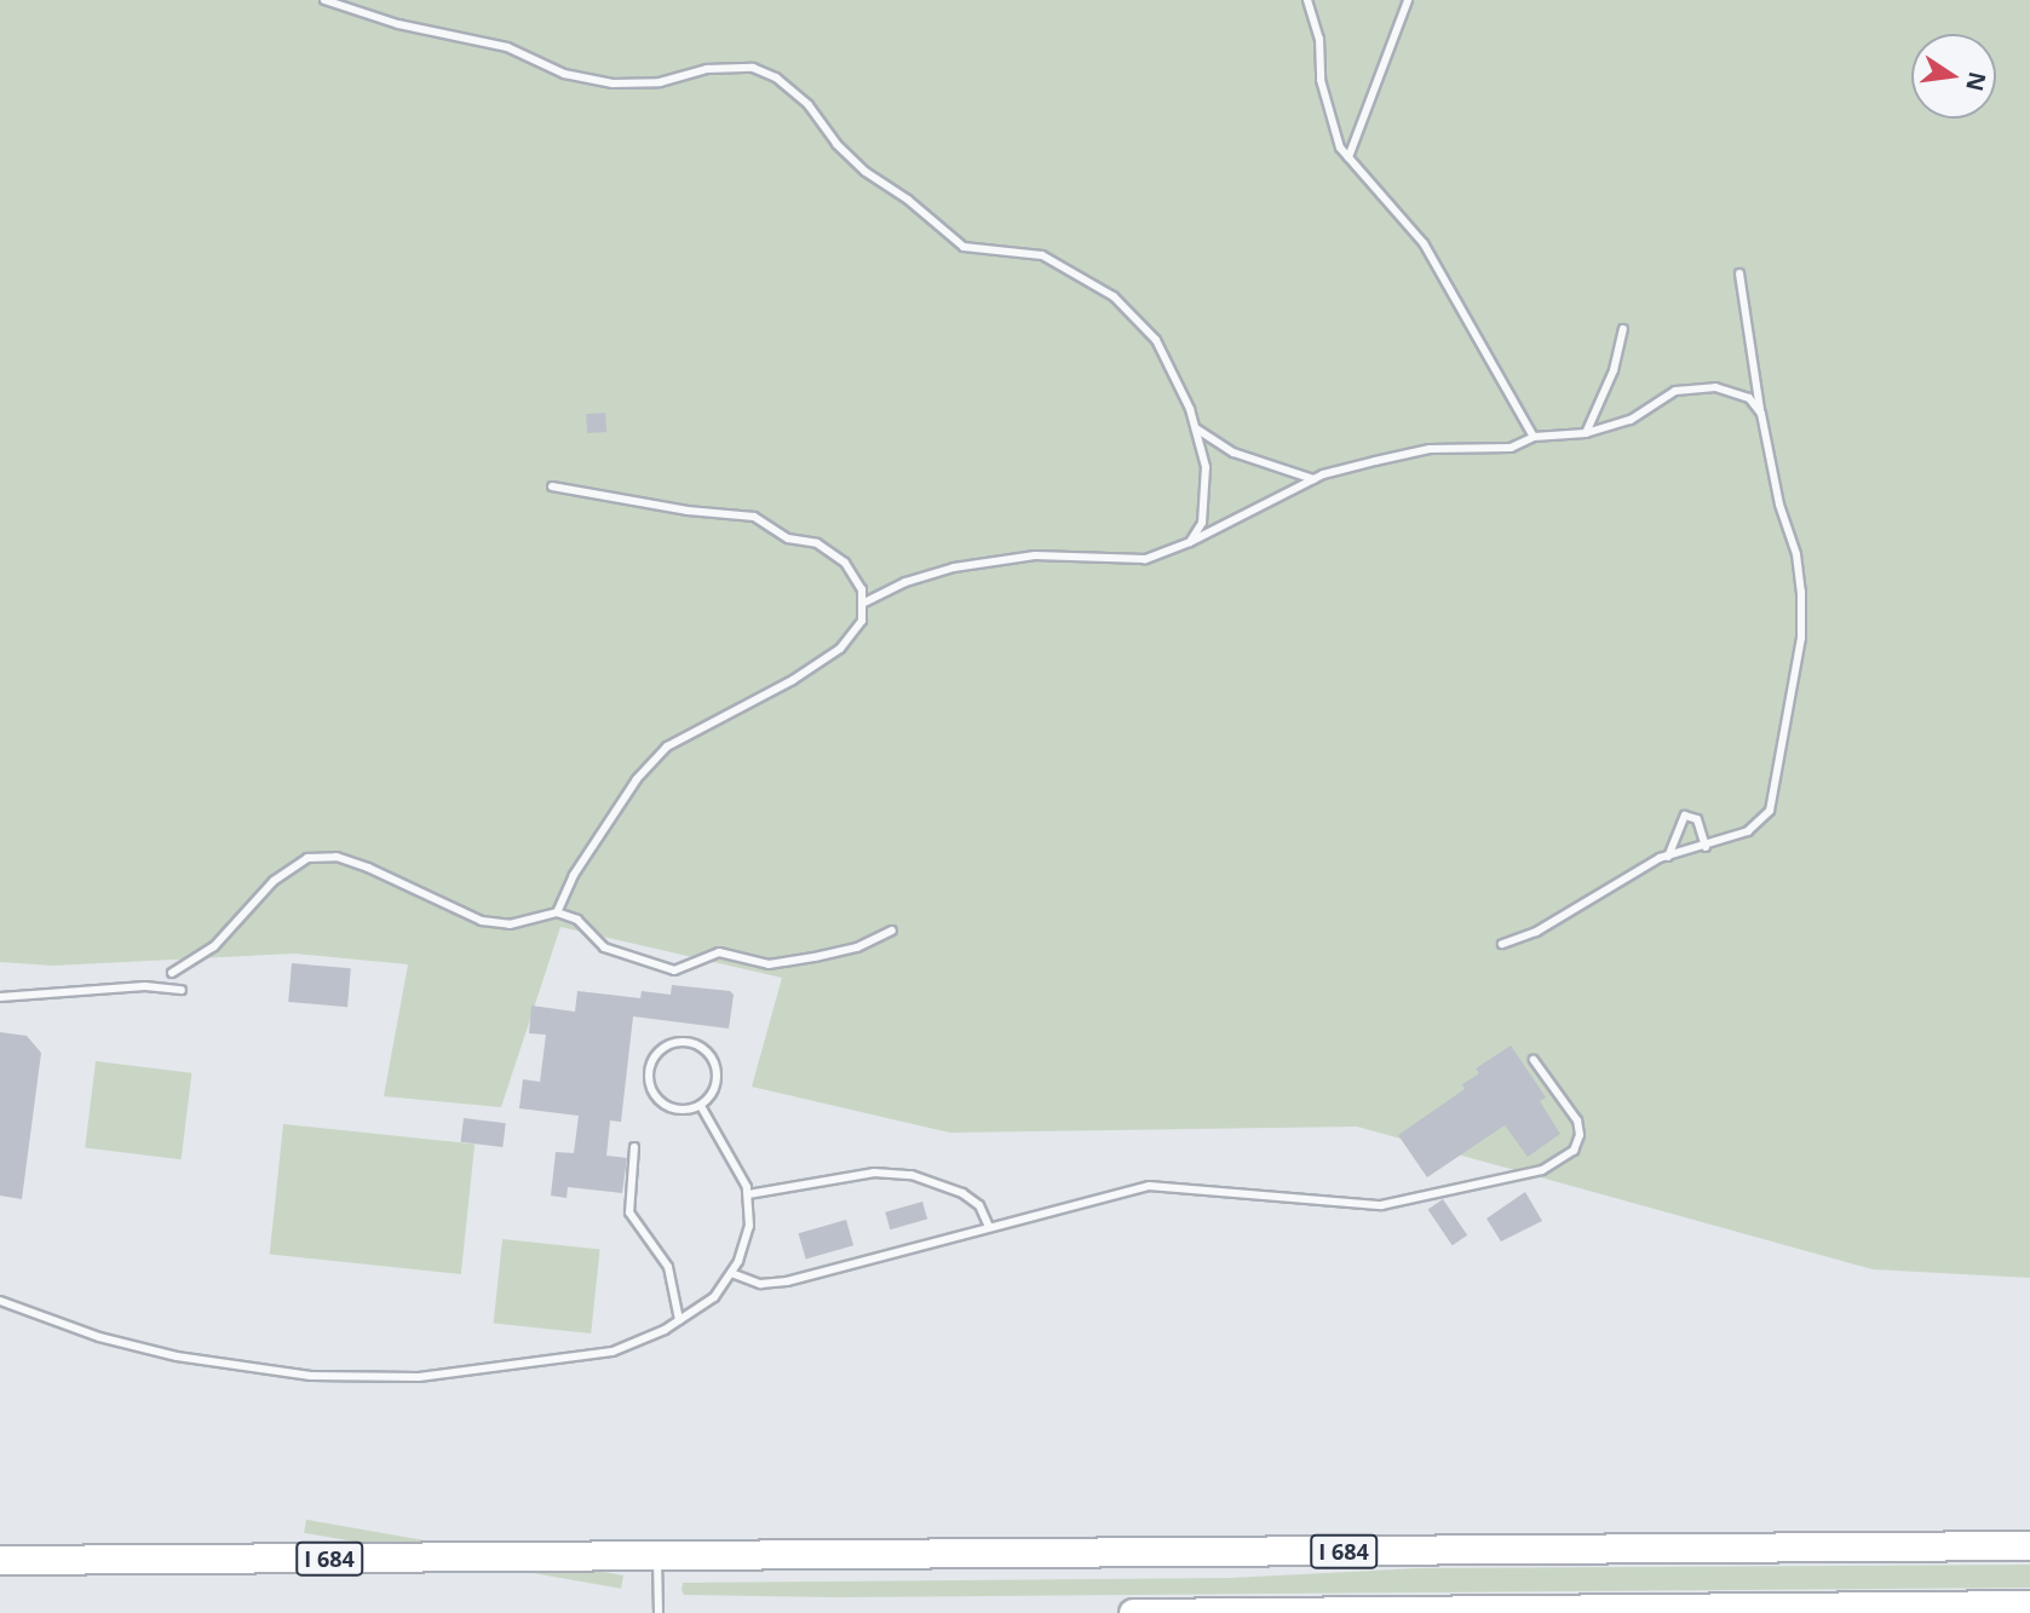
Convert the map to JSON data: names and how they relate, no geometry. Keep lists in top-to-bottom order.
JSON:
{
  "streets": {
    "highway": ["I 684"]
  },
  "north": "right"
}
